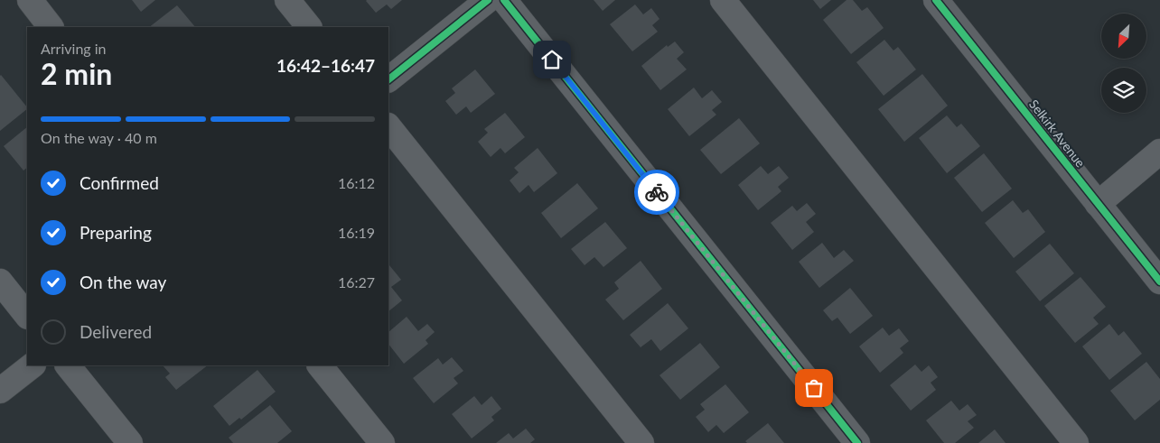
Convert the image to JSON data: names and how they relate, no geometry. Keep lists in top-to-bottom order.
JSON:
{
  "streets": {
    "street": ["Selkirk Avenue"]
  },
  "north": "bottom left",
  "page": {
    "heading": ["2 min", "Arriving in", "16:42–16:47"],
    "bar": "On the way · 40 m",
    "list": [
      ["Confirmed", "16:12"],
      ["Preparing", "16:19"],
      ["On the way", "16:27"],
      "Delivered"
    ]
  }
}
